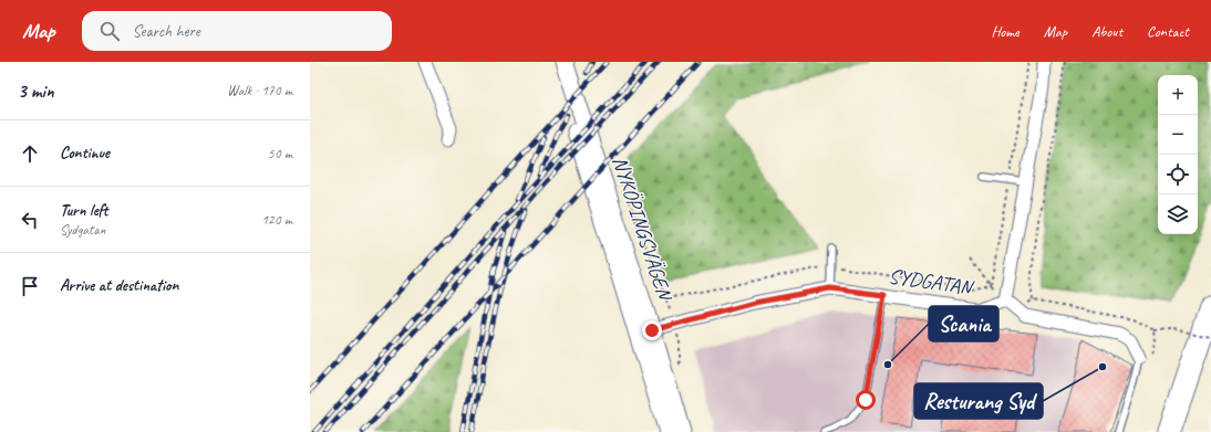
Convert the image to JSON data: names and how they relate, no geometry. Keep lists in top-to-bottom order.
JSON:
{
  "streets": {
    "main road": ["NYKÖPINGSVÄGEN"],
    "street": ["SYDGATAN"]
  },
  "crossings": [
    ["NYKÖPINGSVÄGEN", "SYDGATAN"]
  ],
  "places": ["Scania", "Resturang Syd"],
  "page": {
    "header": "Map",
    "search": "Search here",
    "nav": [
      "Home",
      "Map",
      "About",
      "Contact"
    ],
    "heading": ["3 min", "Walk · 170 m"],
    "map_buttons": ["+", "−"],
    "list": [
      ["Continue", "50 m"],
      ["Turn left", "Sydgatan", "120 m"],
      "Arrive at destination"
    ]
  }
}
